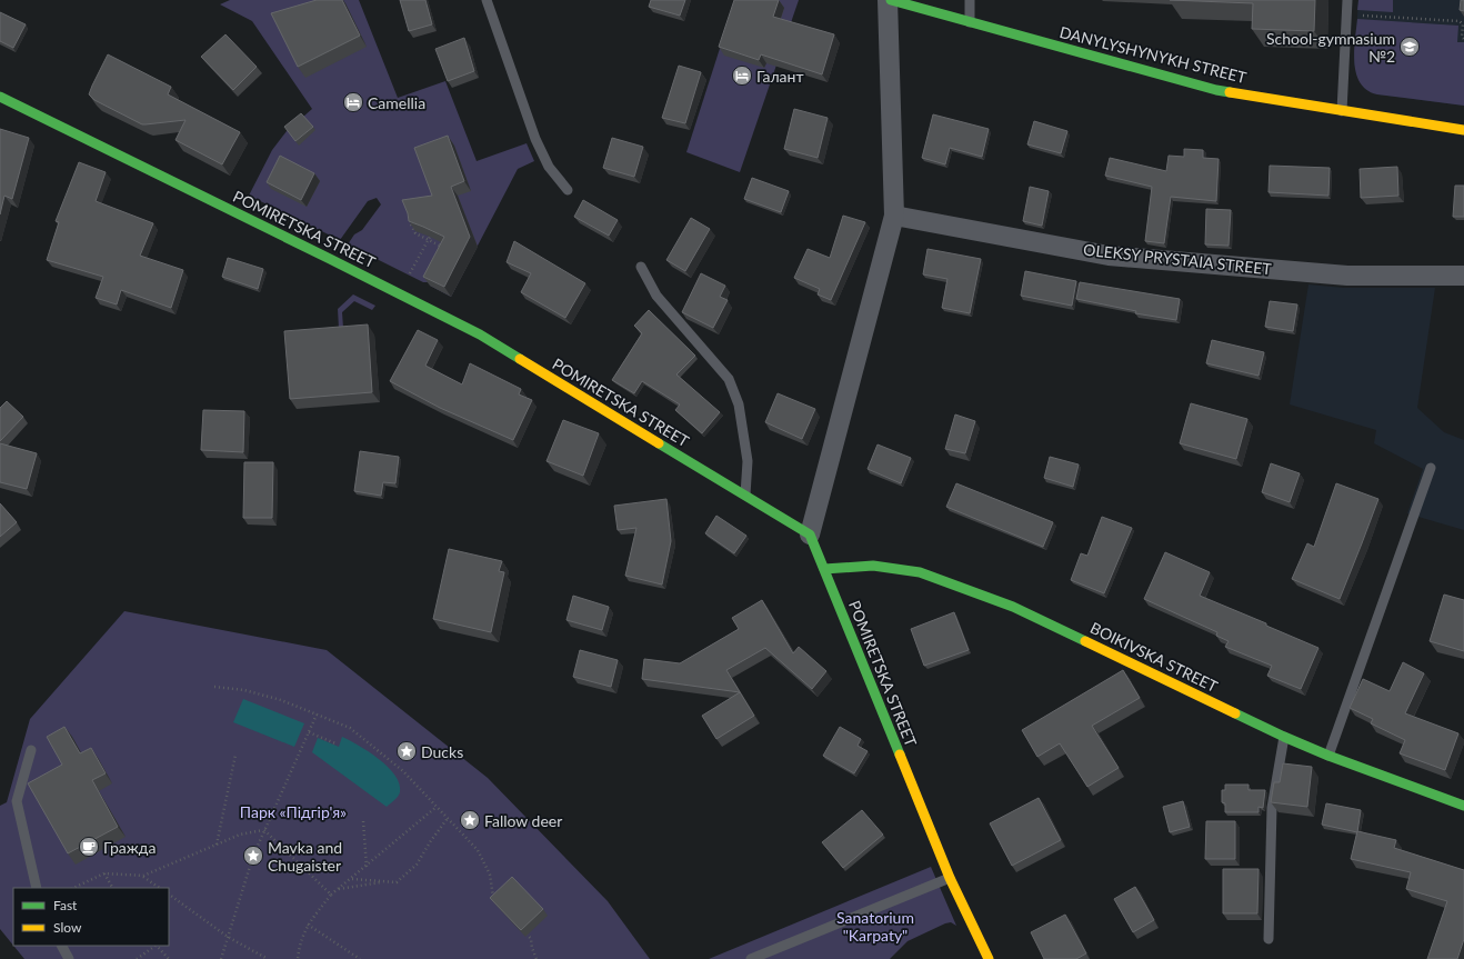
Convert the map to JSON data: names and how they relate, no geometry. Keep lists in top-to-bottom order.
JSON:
{
  "streets": {
    "street": [
      "DANYLYSHYNYKH STREET",
      "POMIRETSKA STREET",
      "OLEKSY PRYSTAIA STREET",
      "BOIKIVSKA STREET"
    ]
  },
  "crossings": [
    ["POMIRETSKA STREET", "BOIKIVSKA STREET"]
  ],
  "parks": ["Парк «Підгір'я»", "Sanatorium \"Karpaty\""],
  "places": {
    "school or university": ["School-gymnasium №2"],
    "hotel": ["Галант", "Camellia"],
    "place": ["Ducks", "Fallow deer", "Mavka and Chugaister"],
    "cafe": ["Гражда"]
  },
  "legend": ["Fast", "Slow"]
}
